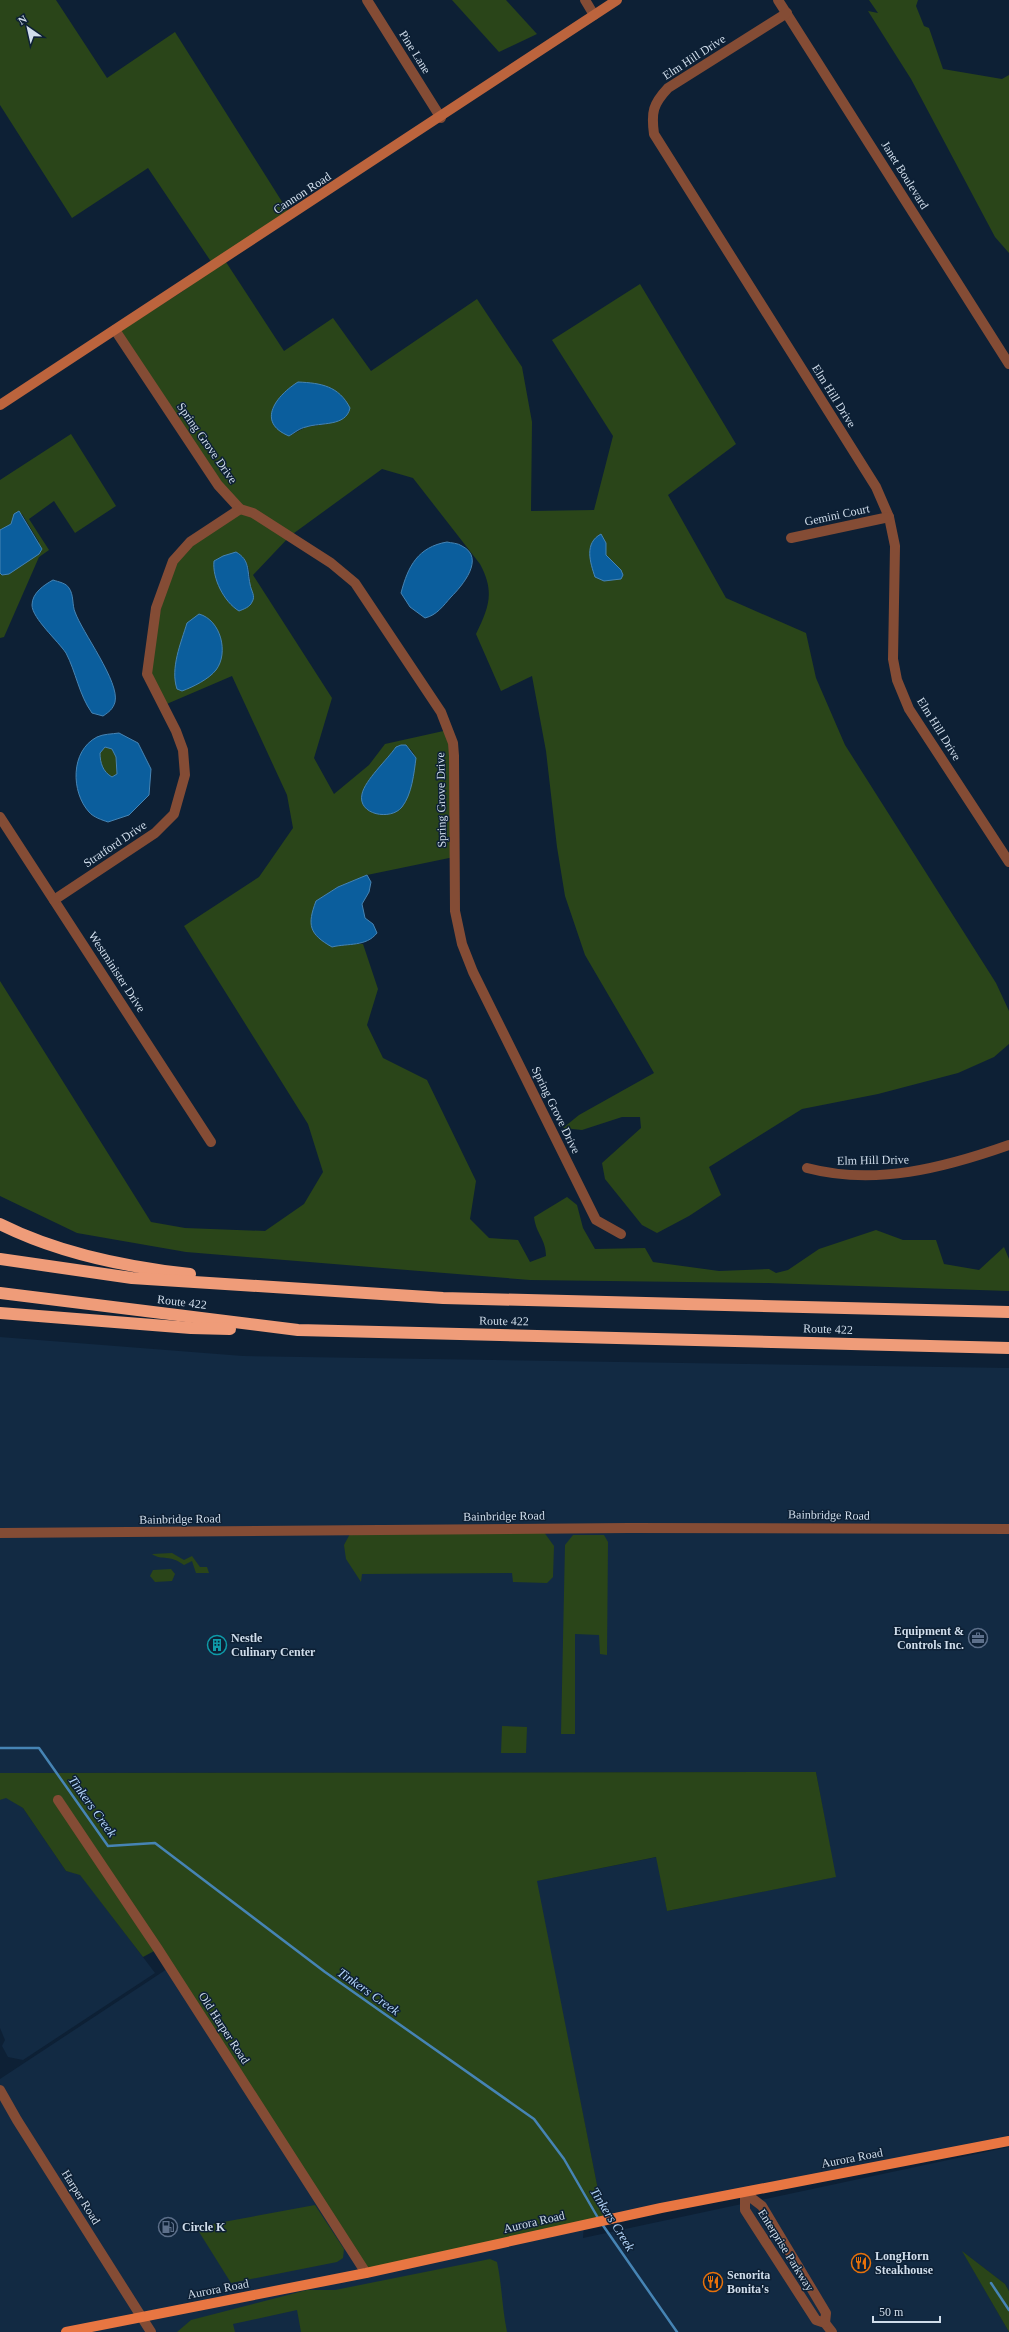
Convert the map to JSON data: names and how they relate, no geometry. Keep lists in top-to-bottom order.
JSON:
{
  "streets": {
    "highway": ["Route 422"],
    "main road": ["Cannon Road", "Aurora Road"],
    "street": [
      "Pine Lane",
      "Elm Hill Drive",
      "Janet Boulevard",
      "Spring Grove Drive",
      "Gemini Court",
      "Stratford Drive",
      "Westminister Drive",
      "Bainbridge Road",
      "Old Harper Road",
      "Harper Road",
      "Enterprise Parkway"
    ]
  },
  "crossings": [
    ["Pine Lane", "Cannon Road"],
    ["Elm Hill Drive", "Janet Boulevard"],
    ["Elm Hill Drive", "Gemini Court"],
    ["Cannon Road", "Spring Grove Drive"],
    ["Spring Grove Drive", "Stratford Drive"],
    ["Stratford Drive", "Westminister Drive"],
    ["Old Harper Road", "Aurora Road"],
    ["Aurora Road", "Harper Road"],
    ["Aurora Road", "Enterprise Parkway"]
  ],
  "water": ["Tinkers Creek"],
  "places": {
    "office": ["Equipment & Controls Inc."],
    "building": ["Nestle Culinary Center"],
    "fuel station": ["Circle K"],
    "restaurant": ["LongHorn Steakhouse", "Senorita Bonita's"]
  },
  "scale_bar": "50 m",
  "north": "top left"
}
